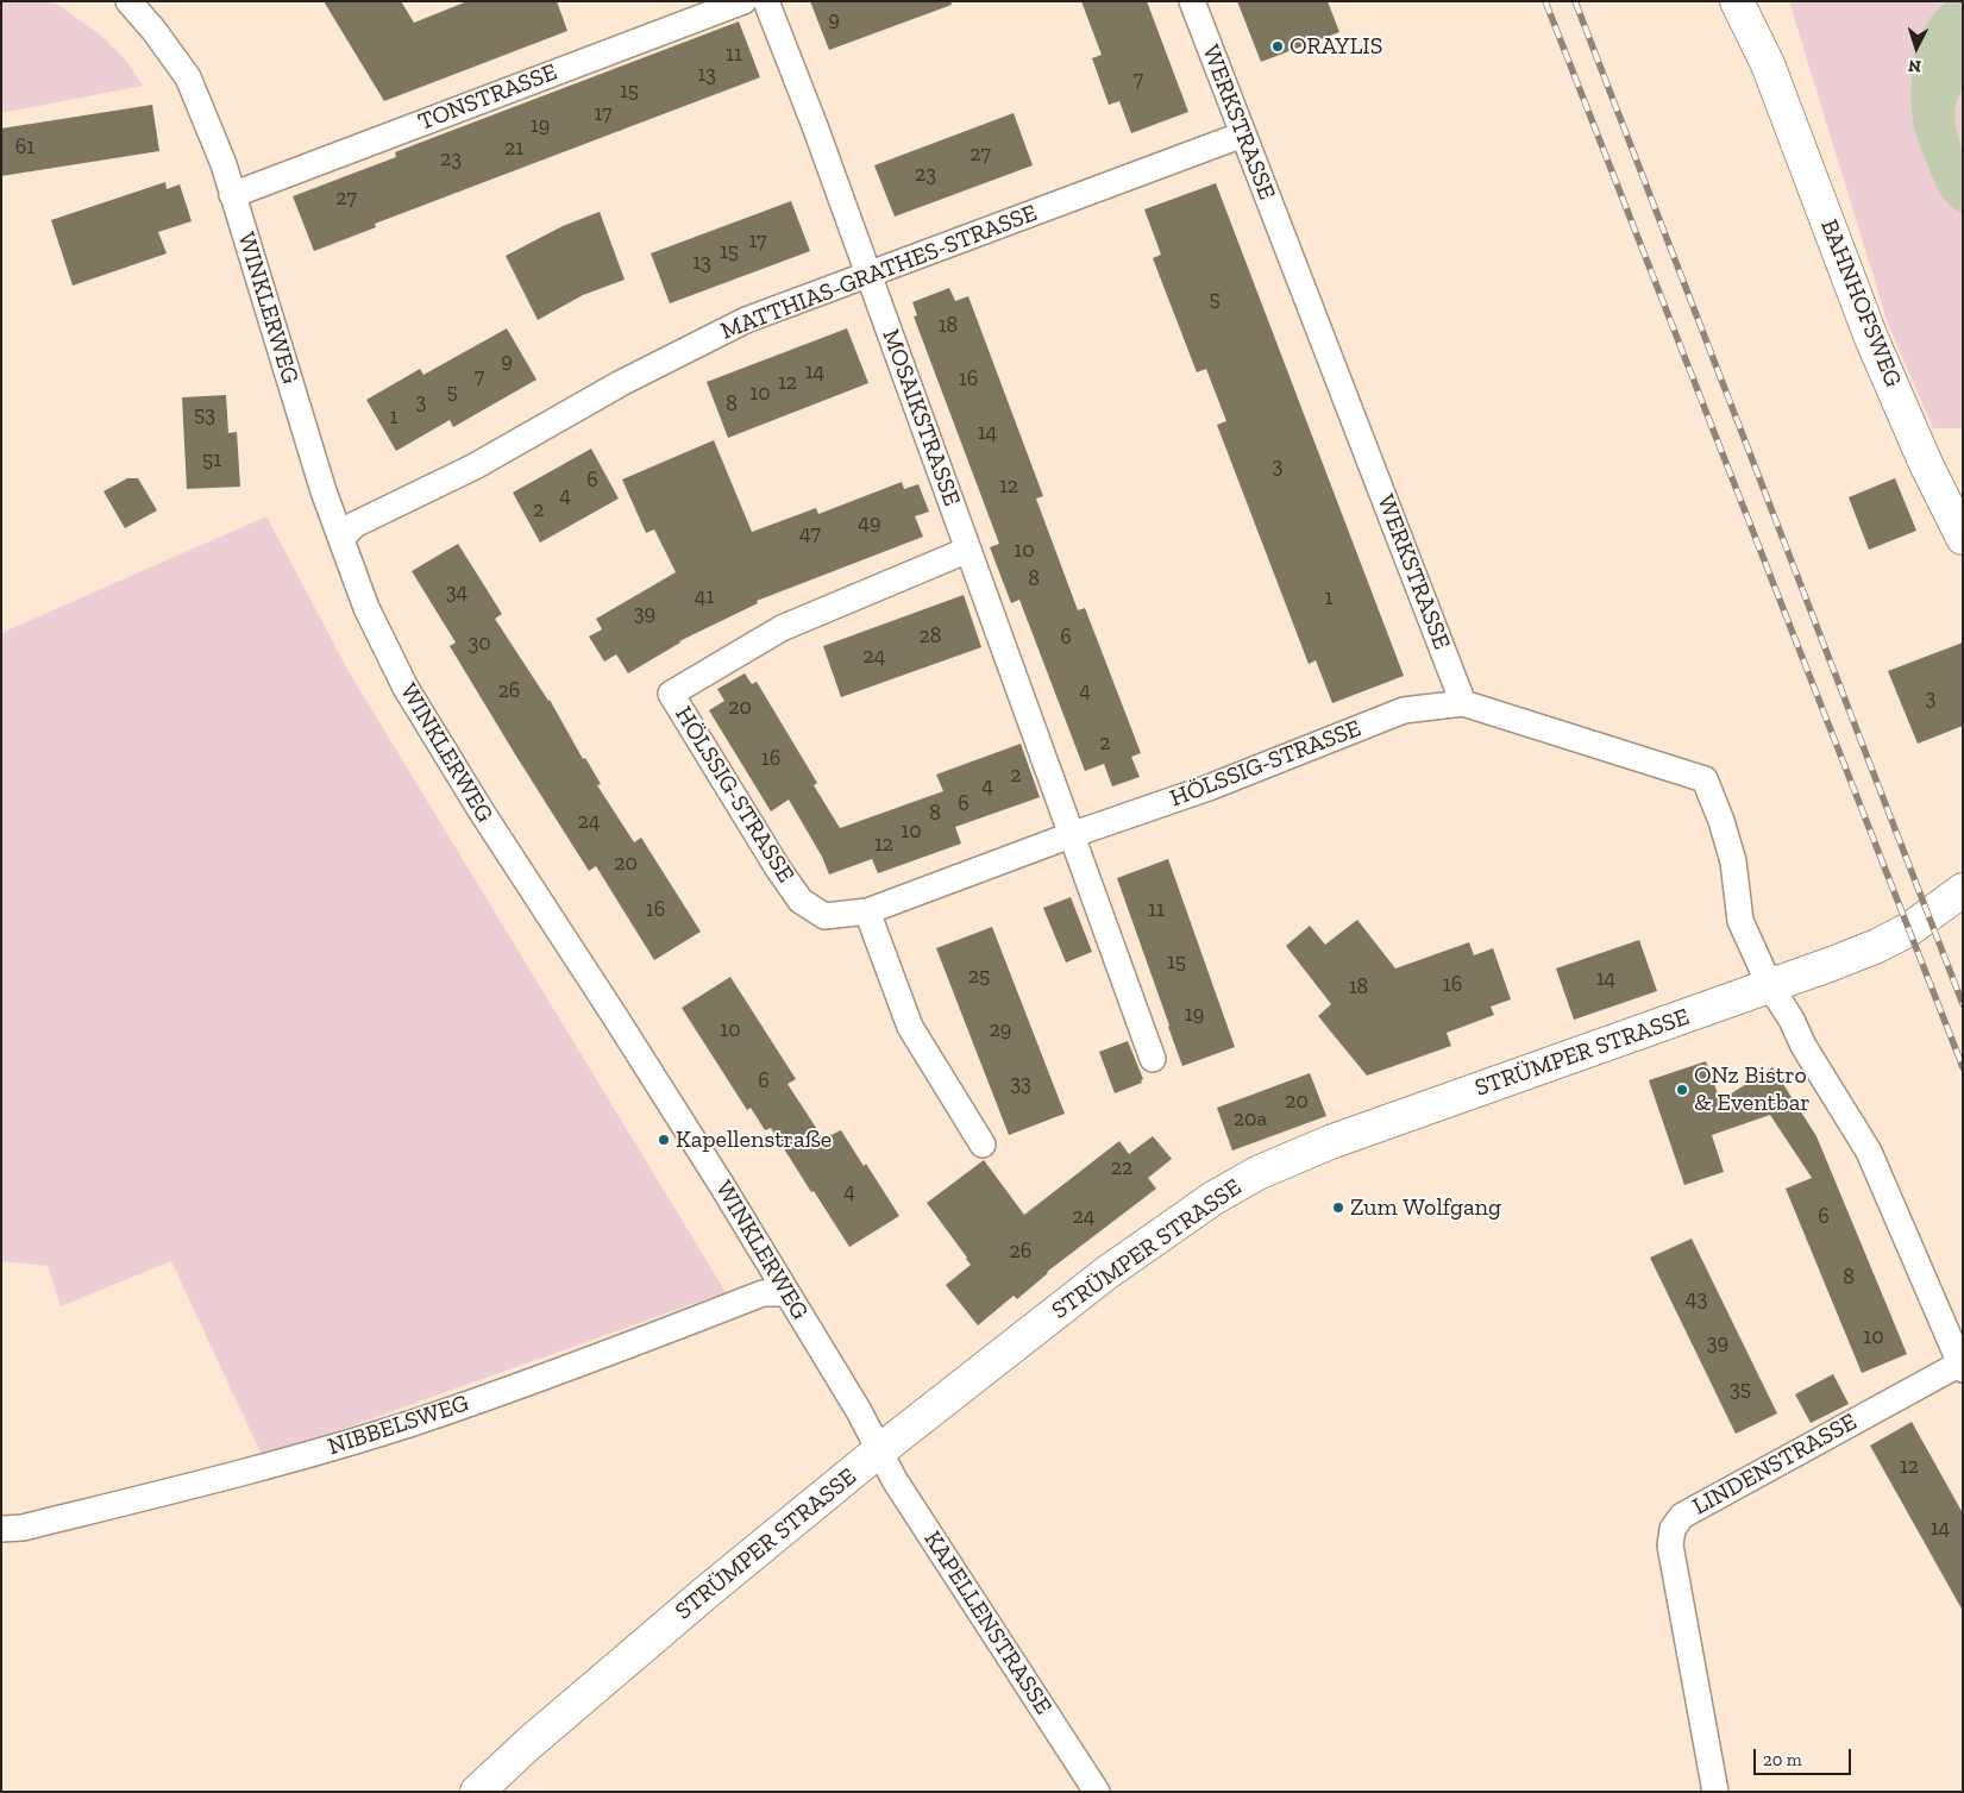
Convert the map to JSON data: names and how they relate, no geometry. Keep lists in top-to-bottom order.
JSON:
{
  "streets": {
    "main road": ["BAHNHOFSWEG", "STRÜMPER STRASSE"],
    "street": [
      "TONSTRASSE",
      "WERKSTRASSE",
      "MATTHIAS-GRATHES-STRASSE",
      "WINKLERWEG",
      "MOSAIKSTRASSE",
      "HÖLSSIG-STRASSE",
      "NIBBELSWEG",
      "LINDENSTRASSE",
      "KAPELLENSTRASSE"
    ]
  },
  "crossings": [
    ["TONSTRASSE", "WINKLERWEG"],
    ["WERKSTRASSE", "MATTHIAS-GRATHES-STRASSE"],
    ["WERKSTRASSE", "HÖLSSIG-STRASSE"],
    ["MATTHIAS-GRATHES-STRASSE", "WINKLERWEG"],
    ["MATTHIAS-GRATHES-STRASSE", "MOSAIKSTRASSE"],
    ["WINKLERWEG", "STRÜMPER STRASSE"],
    ["WINKLERWEG", "NIBBELSWEG"],
    ["WINKLERWEG", "KAPELLENSTRASSE"],
    ["MOSAIKSTRASSE", "HÖLSSIG-STRASSE"],
    ["STRÜMPER STRASSE", "KAPELLENSTRASSE"]
  ],
  "places": [
    "ORAYLIS",
    "ONz Bistro & Eventbar",
    "Kapellenstraße",
    "Zum Wolfgang"
  ],
  "house_numbers": [
    "9",
    "11",
    "13",
    "7",
    "15",
    "17",
    "19",
    "61",
    "21",
    "27",
    "23",
    "23",
    "27",
    "17",
    "15",
    "13",
    "5",
    "18",
    "9",
    "14",
    "7",
    "16",
    "12",
    "5",
    "10",
    "3",
    "8",
    "53",
    "1",
    "14",
    "51",
    "3",
    "6",
    "12",
    "4",
    "2",
    "49",
    "47",
    "10",
    "8",
    "34",
    "41",
    "1",
    "39",
    "28",
    "6",
    "30",
    "24",
    "26",
    "4",
    "3",
    "20",
    "2",
    "16",
    "2",
    "4",
    "6",
    "8",
    "24",
    "10",
    "12",
    "20",
    "16",
    "11",
    "15",
    "25",
    "14",
    "16",
    "18",
    "19",
    "10",
    "29",
    "6",
    "33",
    "20",
    "20a",
    "22",
    "4",
    "24",
    "6",
    "26",
    "8",
    "43",
    "10",
    "39",
    "35",
    "12",
    "14"
  ],
  "scale_bar": "20 m",
  "north": "bottom"
}
